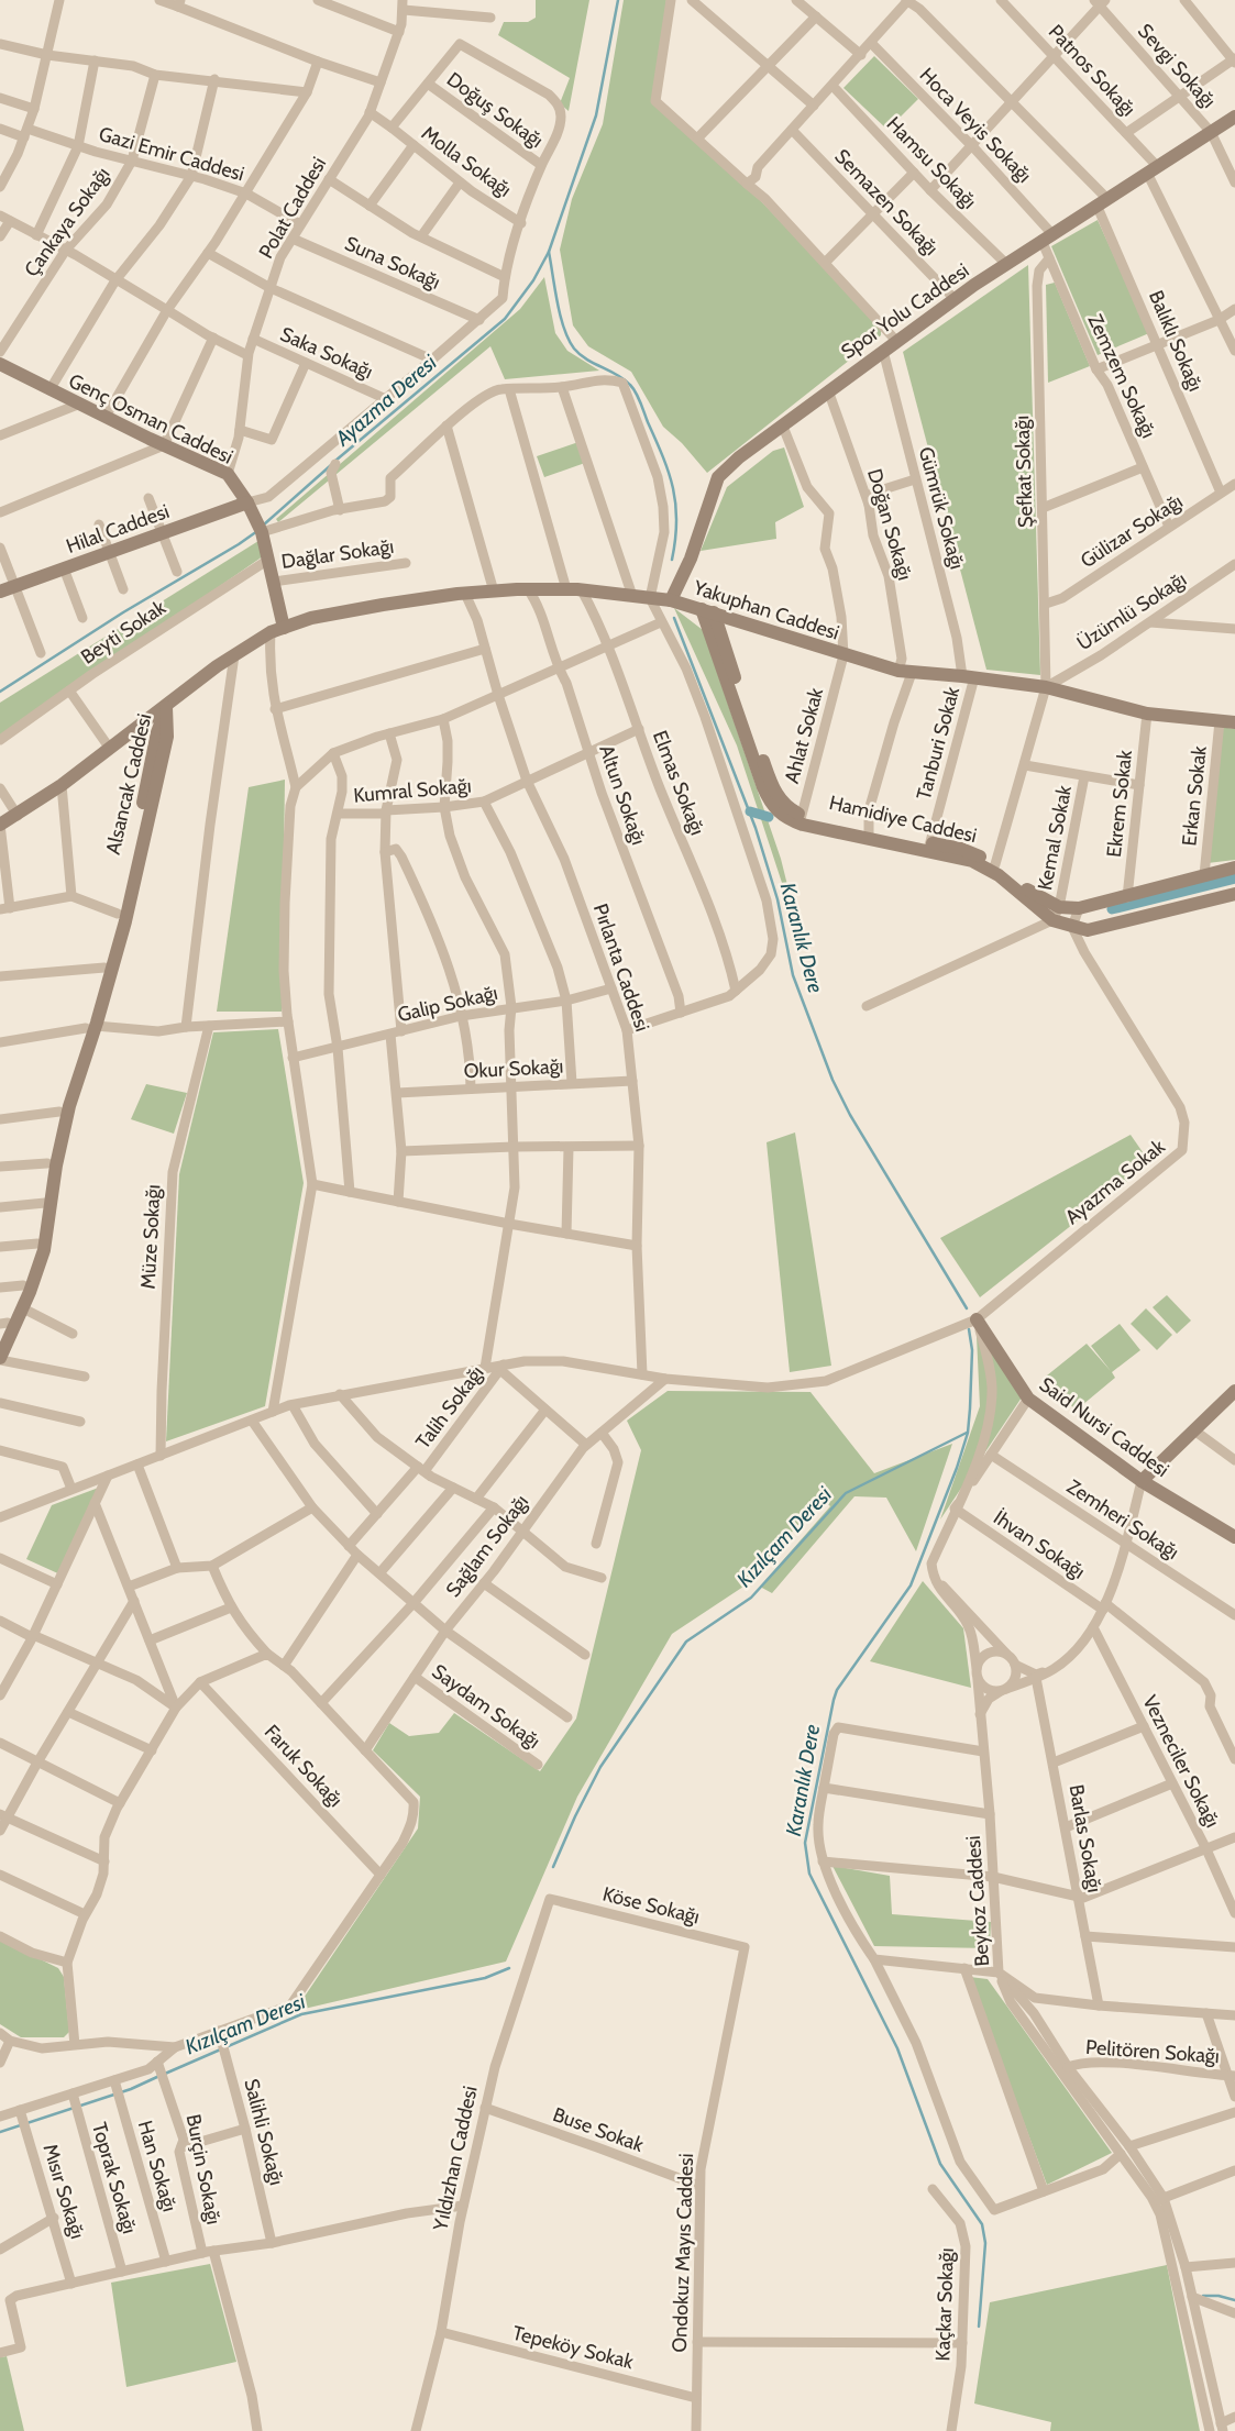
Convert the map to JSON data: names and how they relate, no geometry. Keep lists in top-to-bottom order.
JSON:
{
  "streets": {
    "street": [
      "Sevgi Sokağı",
      "Patnos Sokağı",
      "Doğuş Sokağı",
      "Hoca Veyis Sokağı",
      "Gazi Emir Caddesi",
      "Molla Sokağı",
      "Hamsu Sokağı",
      "Semazen Sokağı",
      "Polat Caddesi",
      "Çankaya Sokağı",
      "Suna Sokağı",
      "Spor Yolu Caddesi",
      "Balıklı Sokağı",
      "Saka Sokağı",
      "Zemzem Sokağı",
      "Genç Osman Caddesi",
      "Şefkat Sokağı",
      "Gümrük Sokağı",
      "Doğan Sokağı",
      "Hilal Caddesi",
      "Gülizar Sokağı",
      "Dağlar Sokağı",
      "Yakuphan Caddesi",
      "Üzümlü Sokağı",
      "Beyti Sokak",
      "Ahlat Sokak",
      "Tanburi Sokak",
      "Elmas Sokağı",
      "Alsancak Caddesi",
      "Kumral Sokağı",
      "Altun Sokağı",
      "Erkan Sokak",
      "Ekrem Sokak",
      "Hamidiye Caddesi",
      "Kemal Sokak",
      "Pırlanta Caddesi",
      "Galip Sokağı",
      "Okur Sokağı",
      "Ayazma Sokak",
      "Müze Sokağı",
      "Talih Sokağı",
      "Said Nursi Caddesi",
      "Zemheri Sokağı",
      "İhvan Sokağı",
      "Sağlam Sokağı",
      "Saydam Sokağı",
      "Vezneciler Sokağı",
      "Faruk Sokağı",
      "Barlas Sokağı",
      "Beykoz Caddesi",
      "Köse Sokağı",
      "Pelitören Sokağı",
      "Buse Sokak",
      "Salihli Sokağı",
      "Yıldızhan Caddesi",
      "Han Sokağı",
      "Burçin Sokağı",
      "Toprak Sokağı",
      "Mısır Sokağı",
      "Ondokuz Mayıs Caddesi",
      "Kaçkar Sokağı",
      "Tepeköy Sokak"
    ]
  },
  "crossings": [
    ["Sevgi Sokağı", "Spor Yolu Caddesi"],
    ["Patnos Sokağı", "Spor Yolu Caddesi"],
    ["Hoca Veyis Sokağı", "Spor Yolu Caddesi"],
    ["Hoca Veyis Sokağı", "Zemzem Sokağı"],
    ["Gazi Emir Caddesi", "Polat Caddesi"],
    ["Gazi Emir Caddesi", "Çankaya Sokağı"],
    ["Molla Sokağı", "Polat Caddesi"],
    ["Hamsu Sokağı", "Spor Yolu Caddesi"],
    ["Semazen Sokağı", "Spor Yolu Caddesi"],
    ["Polat Caddesi", "Suna Sokağı"],
    ["Polat Caddesi", "Saka Sokağı"],
    ["Polat Caddesi", "Genç Osman Caddesi"],
    ["Spor Yolu Caddesi", "Balıklı Sokağı"],
    ["Spor Yolu Caddesi", "Zemzem Sokağı"],
    ["Spor Yolu Caddesi", "Gümrük Sokağı"],
    ["Spor Yolu Caddesi", "Doğan Sokağı"],
    ["Spor Yolu Caddesi", "Yakuphan Caddesi"],
    ["Spor Yolu Caddesi", "Ahlat Sokak"],
    ["Balıklı Sokağı", "Gülizar Sokağı"],
    ["Zemzem Sokağı", "Şefkat Sokağı"],
    ["Zemzem Sokağı", "Gülizar Sokağı"],
    ["Genç Osman Caddesi", "Hilal Caddesi"],
    ["Genç Osman Caddesi", "Dağlar Sokağı"],
    ["Genç Osman Caddesi", "Yakuphan Caddesi"],
    ["Genç Osman Caddesi", "Beyti Sokak"],
    ["Şefkat Sokağı", "Gülizar Sokağı"],
    ["Şefkat Sokağı", "Yakuphan Caddesi"],
    ["Şefkat Sokağı", "Üzümlü Sokağı"],
    ["Şefkat Sokağı", "Hamidiye Caddesi"],
    ["Gümrük Sokağı", "Yakuphan Caddesi"],
    ["Gümrük Sokağı", "Tanburi Sokak"],
    ["Doğan Sokağı", "Yakuphan Caddesi"],
    ["Doğan Sokağı", "Hamidiye Caddesi"],
    ["Yakuphan Caddesi", "Üzümlü Sokağı"],
    ["Yakuphan Caddesi", "Ahlat Sokak"],
    ["Yakuphan Caddesi", "Tanburi Sokak"],
    ["Yakuphan Caddesi", "Elmas Sokağı"],
    ["Yakuphan Caddesi", "Alsancak Caddesi"],
    ["Yakuphan Caddesi", "Altun Sokağı"],
    ["Yakuphan Caddesi", "Erkan Sokak"],
    ["Yakuphan Caddesi", "Ekrem Sokak"],
    ["Yakuphan Caddesi", "Hamidiye Caddesi"],
    ["Yakuphan Caddesi", "Pırlanta Caddesi"],
    ["Ahlat Sokak", "Hamidiye Caddesi"],
    ["Tanburi Sokak", "Hamidiye Caddesi"],
    ["Elmas Sokağı", "Kumral Sokağı"],
    ["Kumral Sokağı", "Altun Sokağı"],
    ["Kumral Sokağı", "Pırlanta Caddesi"],
    ["Erkan Sokak", "Hamidiye Caddesi"],
    ["Ekrem Sokak", "Hamidiye Caddesi"],
    ["Hamidiye Caddesi", "Kemal Sokak"],
    ["Pırlanta Caddesi", "Galip Sokağı"],
    ["Pırlanta Caddesi", "Okur Sokağı"],
    ["Pırlanta Caddesi", "Ayazma Sokak"],
    ["Ayazma Sokak", "Müze Sokağı"],
    ["Ayazma Sokak", "Talih Sokağı"],
    ["Ayazma Sokak", "Said Nursi Caddesi"],
    ["Ayazma Sokak", "Sağlam Sokağı"],
    ["Sağlam Sokağı", "Saydam Sokağı"],
    ["Barlas Sokağı", "Beykoz Caddesi"],
    ["Köse Sokağı", "Yıldızhan Caddesi"],
    ["Köse Sokağı", "Ondokuz Mayıs Caddesi"],
    ["Buse Sokak", "Yıldızhan Caddesi"],
    ["Buse Sokak", "Ondokuz Mayıs Caddesi"],
    ["Yıldızhan Caddesi", "Tepeköy Sokak"],
    ["Ondokuz Mayıs Caddesi", "Tepeköy Sokak"]
  ],
  "water": ["Ayazma Deresi", "Karanlık Dere", "Kızılçam Deresi"]
}
